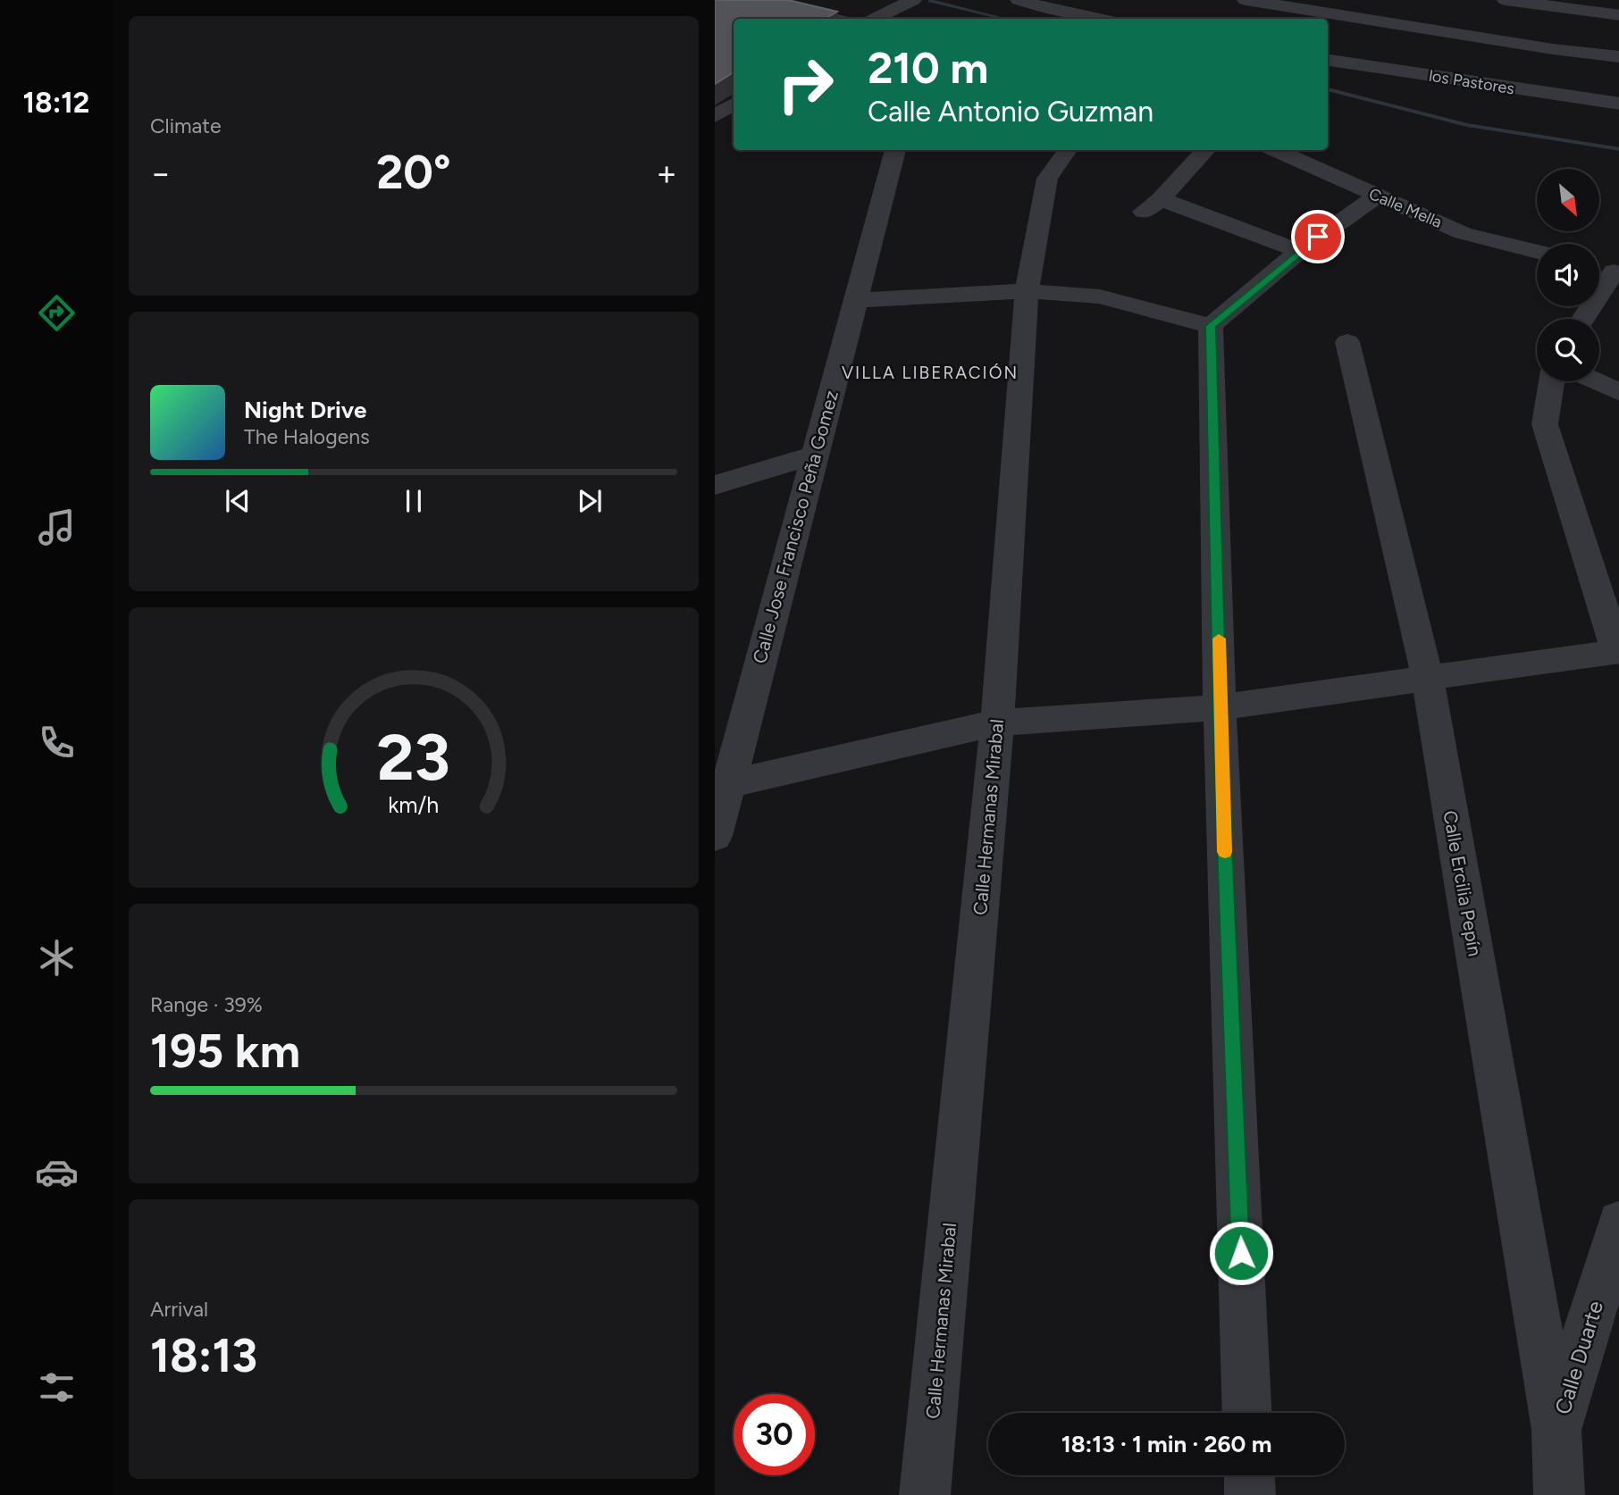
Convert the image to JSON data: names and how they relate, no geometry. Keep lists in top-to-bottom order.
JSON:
{
  "streets": {
    "street": [
      "los Pastores",
      "Calle Mella",
      "Calle Jose Francisco Peña Gomez",
      "Calle Hermanas Mirabal",
      "Calle Ercilia Pepín",
      "Calle Duarte"
    ]
  },
  "crossings": [
    ["Calle Ercilia Pepín", "Calle Duarte"]
  ],
  "districts": ["VILLA LIBERACIÓN"],
  "north": "bottom right",
  "page": {
    "tabs": "18:12",
    "tile": [
      "Climate",
      ["Range · 39%", "195 km"],
      ["Arrival", "18:13"]
    ],
    "turn": ["210 m", "Calle Antonio Guzman"],
    "heat": ["−", "20°", "+"],
    "song": ["Night Drive", "The Halogens"],
    "limit": "30",
    "trip": "18:13 · 1 min · 260 m",
    "gauge": ["23", "km/h"]
  }
}
